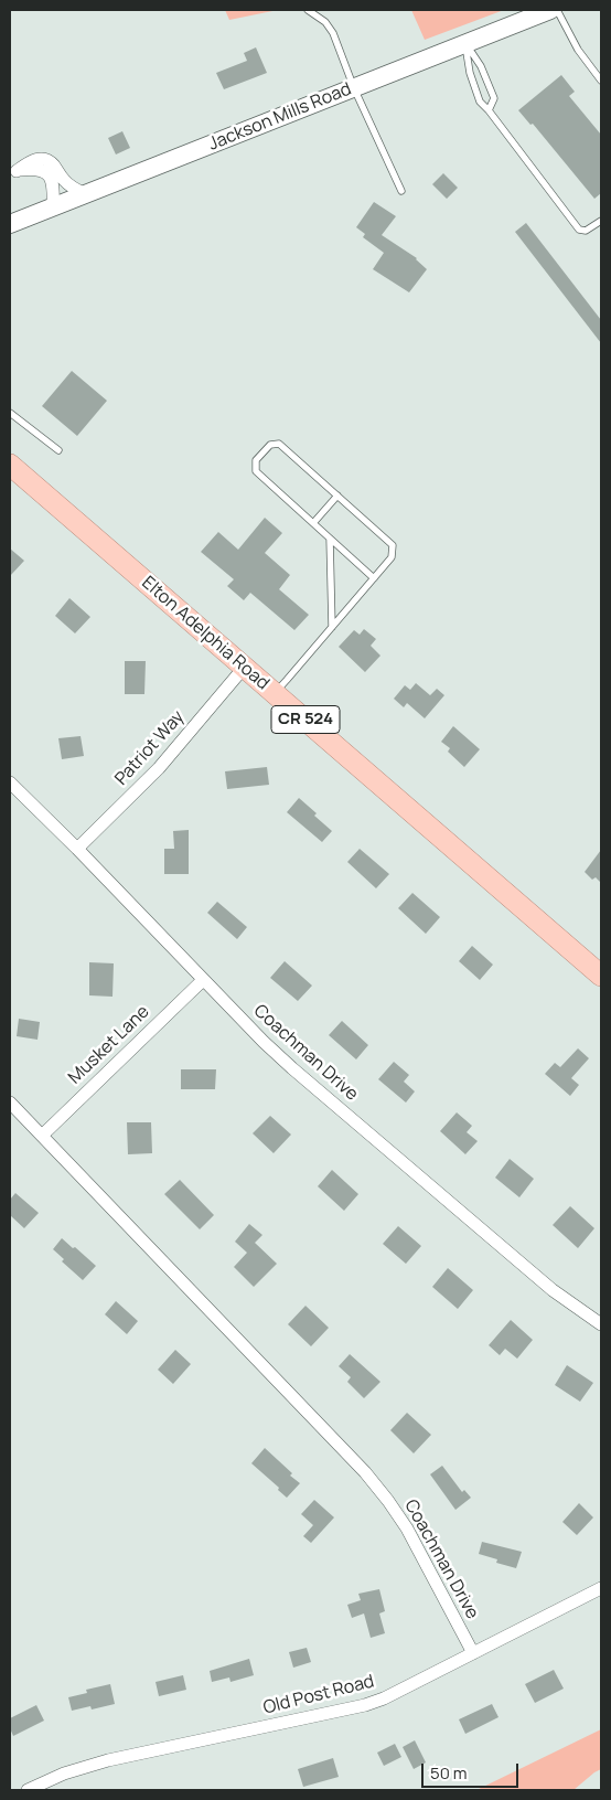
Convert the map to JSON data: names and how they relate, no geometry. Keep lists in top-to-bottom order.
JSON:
{
  "streets": {
    "main road": ["Jackson Mills Road", "Elton Adelphia Road", "CR 524"],
    "street": [
      "Patriot Way",
      "Musket Lane",
      "Coachman Drive",
      "Old Post Road"
    ]
  },
  "crossings": [
    ["Elton Adelphia Road", "Patriot Way"],
    ["Patriot Way", "Coachman Drive"],
    ["Musket Lane", "Coachman Drive"],
    ["Coachman Drive", "Old Post Road"]
  ],
  "scale_bar": "50 m"
}
